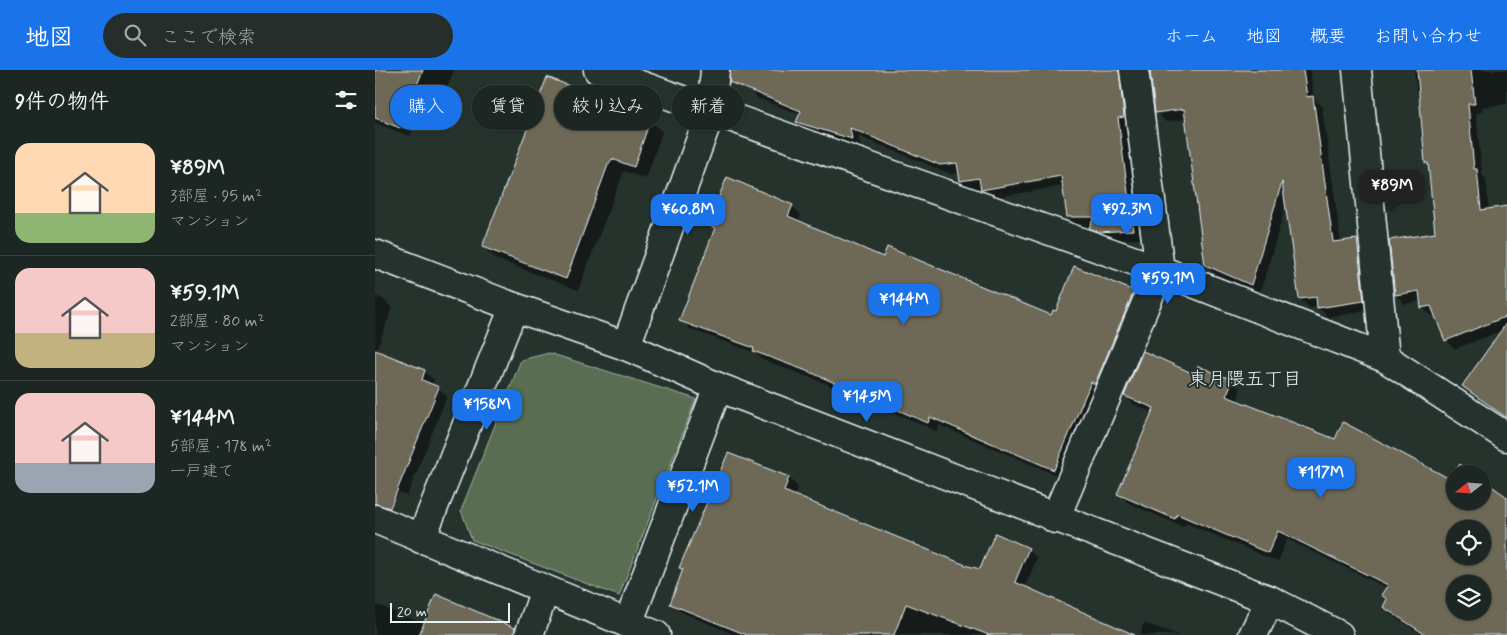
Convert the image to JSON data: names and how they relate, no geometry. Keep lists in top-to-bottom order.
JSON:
{
  "districts": ["東月隈五丁目"],
  "scale_bar": "20 m",
  "north": "left",
  "page": {
    "header": "地図",
    "search": "ここで検索",
    "nav": [
      "ホーム",
      "地図",
      "概要",
      "お問い合わせ"
    ],
    "heading": "9件の物件",
    "chip": [
      "購入",
      "賃貸",
      "絞り込み",
      "新着"
    ],
    "list": [
      {
        "name": "¥89M",
        "note": "3部屋 · 95 m² · マンション"
      },
      {
        "name": "¥59.1M",
        "note": "2部屋 · 80 m² · マンション"
      },
      {
        "name": "¥144M",
        "note": "5部屋 · 178 m² · 一戸建て"
      }
    ],
    "price": [
      "¥89M",
      "¥60.8M",
      "¥92.3M",
      "¥59.1M",
      "¥144M",
      "¥145M",
      "¥158M",
      "¥117M",
      "¥52.1M"
    ],
    "scale": "20 m"
  }
}
